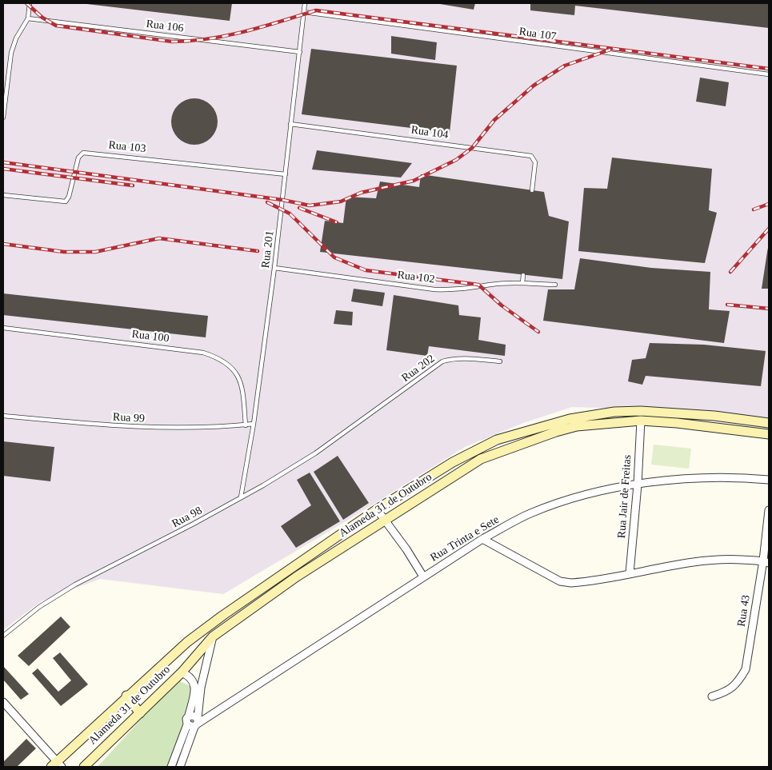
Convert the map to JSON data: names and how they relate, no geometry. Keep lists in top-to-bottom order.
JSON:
{
  "streets": {
    "main road": ["Alameda 31 de Outubro"],
    "street": ["Rua Jair de Freitas", "Rua Trinta e Sete", "Rua 43"],
    "lane": [
      "Rua 106",
      "Rua 107",
      "Rua 104",
      "Rua 103",
      "Rua 201",
      "Rua 102",
      "Rua 100",
      "Rua 202",
      "Rua 99",
      "Rua 98"
    ]
  },
  "crossings": [
    ["Rua 106", "Rua 201"],
    ["Rua 107", "Rua 201"],
    ["Rua 104", "Rua 201"],
    ["Rua 103", "Rua 201"],
    ["Rua 201", "Rua 102"],
    ["Rua 201", "Rua 99"],
    ["Rua 201", "Rua 98"],
    ["Rua 100", "Rua 99"],
    ["Rua 202", "Rua 98"],
    ["Rua Jair de Freitas", "Alameda 31 de Outubro"],
    ["Rua Jair de Freitas", "Rua Trinta e Sete"]
  ]
}
